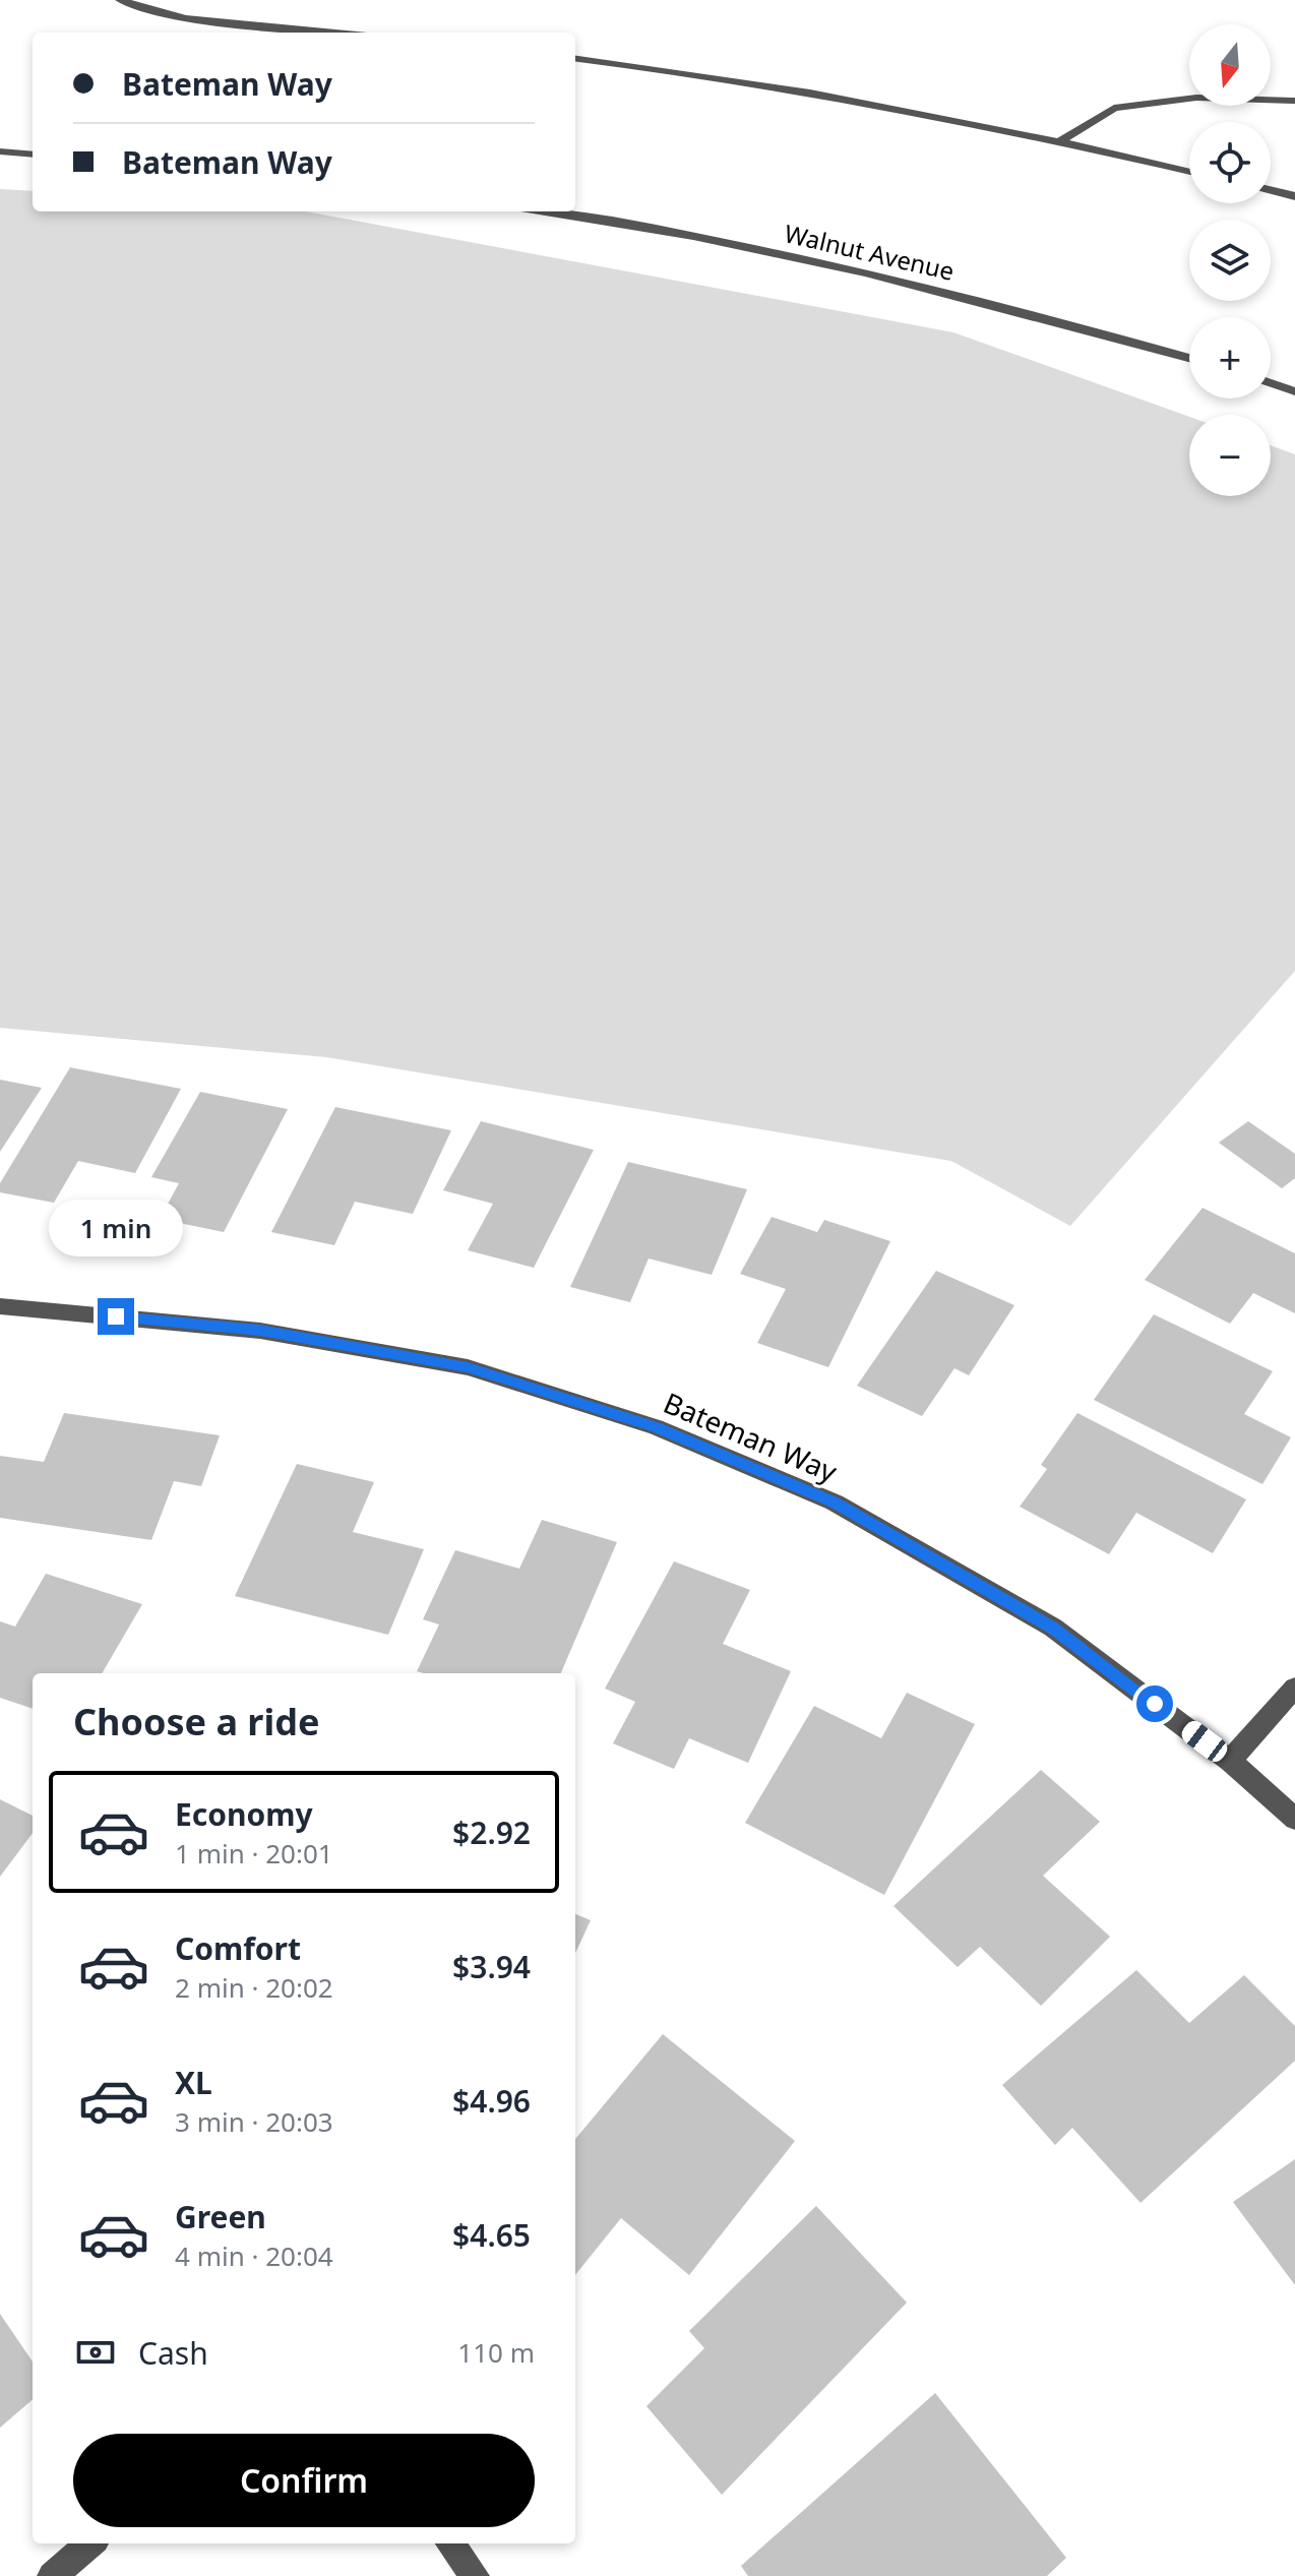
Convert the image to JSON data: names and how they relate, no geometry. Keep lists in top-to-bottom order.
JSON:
{
  "streets": {
    "street": ["Walnut Avenue", "Bateman Way"]
  },
  "north": "bottom",
  "page": {
    "map_buttons": ["+", "−"],
    "banner": ["Bateman Way", "Bateman Way"],
    "bubble": "1 min",
    "heading": "Choose a ride",
    "list": [
      {
        "name": "Economy",
        "note": "1 min · 20:01",
        "value": "$2.92"
      },
      {
        "name": "Comfort",
        "note": "2 min · 20:02",
        "value": "$3.94"
      },
      {
        "name": "XL",
        "note": "3 min · 20:03",
        "value": "$4.96"
      },
      {
        "name": "Green",
        "note": "4 min · 20:04",
        "value": "$4.65"
      }
    ],
    "pay": ["Cash", "110 m"],
    "buttons": "Confirm"
  }
}
